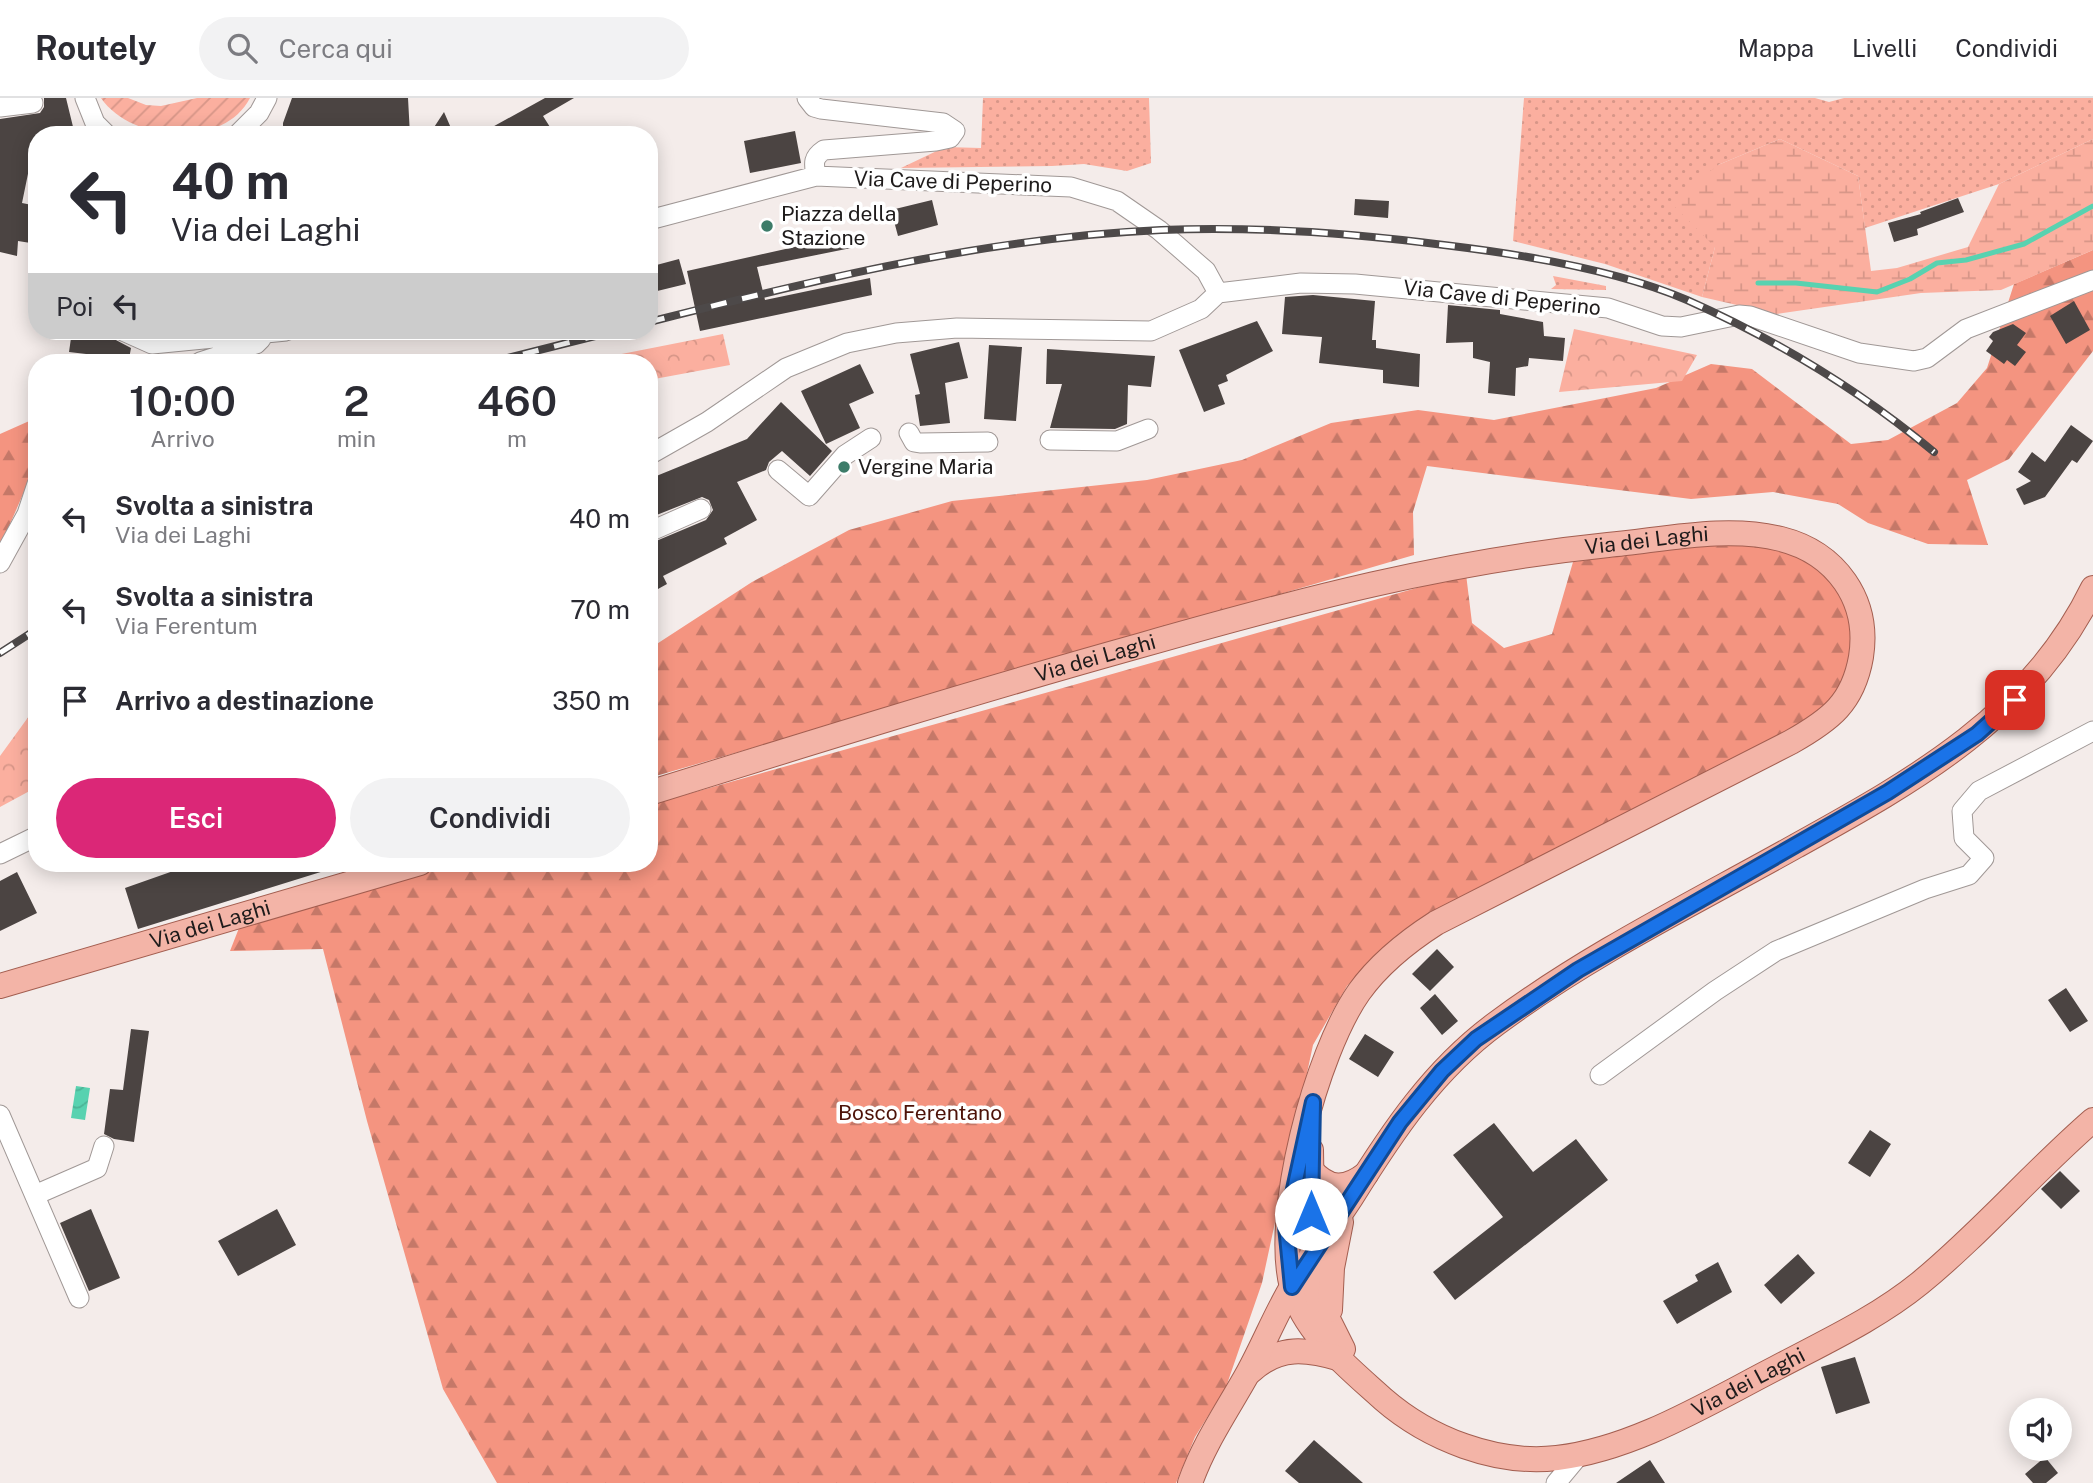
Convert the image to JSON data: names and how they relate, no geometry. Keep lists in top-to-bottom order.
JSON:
{
  "streets": {
    "main road": ["Via dei Laghi"],
    "street": ["Via Cave di Peperino"]
  },
  "parks": ["Bosco Ferentano"],
  "places": ["Piazza della Stazione", "Vergine Maria"],
  "page": {
    "header": "Routely",
    "search": "Cerca qui",
    "nav": ["Mappa", "Livelli", "Condividi"],
    "turn": ["40 m", "Via dei Laghi"],
    "then": "Poi",
    "eta": [
      "10:00",
      "Arrivo",
      "2",
      "min",
      "460",
      "m"
    ],
    "list": [
      {
        "name": "Svolta a sinistra",
        "note": "Via dei Laghi",
        "value": "40 m"
      },
      {
        "name": "Svolta a sinistra",
        "note": "Via Ferentum",
        "value": "70 m"
      },
      {
        "name": "Arrivo a destinazione",
        "value": "350 m"
      }
    ],
    "buttons": ["Esci", "Condividi"]
  }
}
